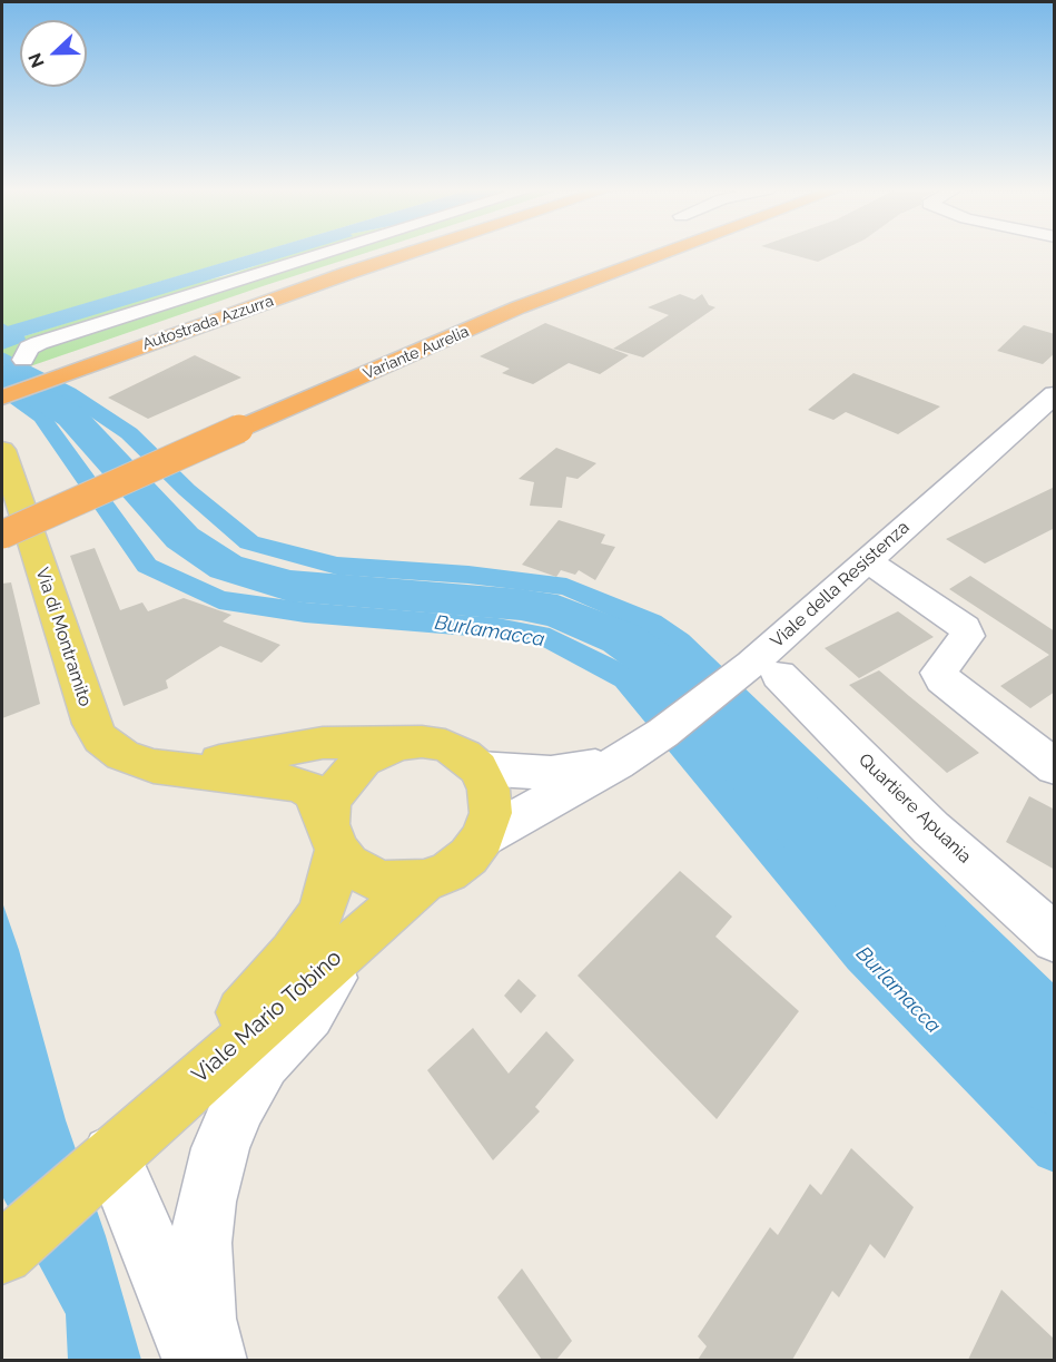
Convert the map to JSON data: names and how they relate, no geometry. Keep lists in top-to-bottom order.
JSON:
{
  "streets": {
    "highway": ["Autostrada Azzurra", "Variante Aurelia"],
    "main road": ["Via di Montramito", "Viale Mario Tobino"],
    "street": ["Viale della Resistenza", "Quartiere Apuania"]
  },
  "crossings": [
    ["Viale della Resistenza", "Via di Montramito"],
    ["Viale della Resistenza", "Quartiere Apuania"],
    ["Viale della Resistenza", "Viale Mario Tobino"],
    ["Via di Montramito", "Viale Mario Tobino"]
  ],
  "water": ["Burlamacca"],
  "north": "left"
}
